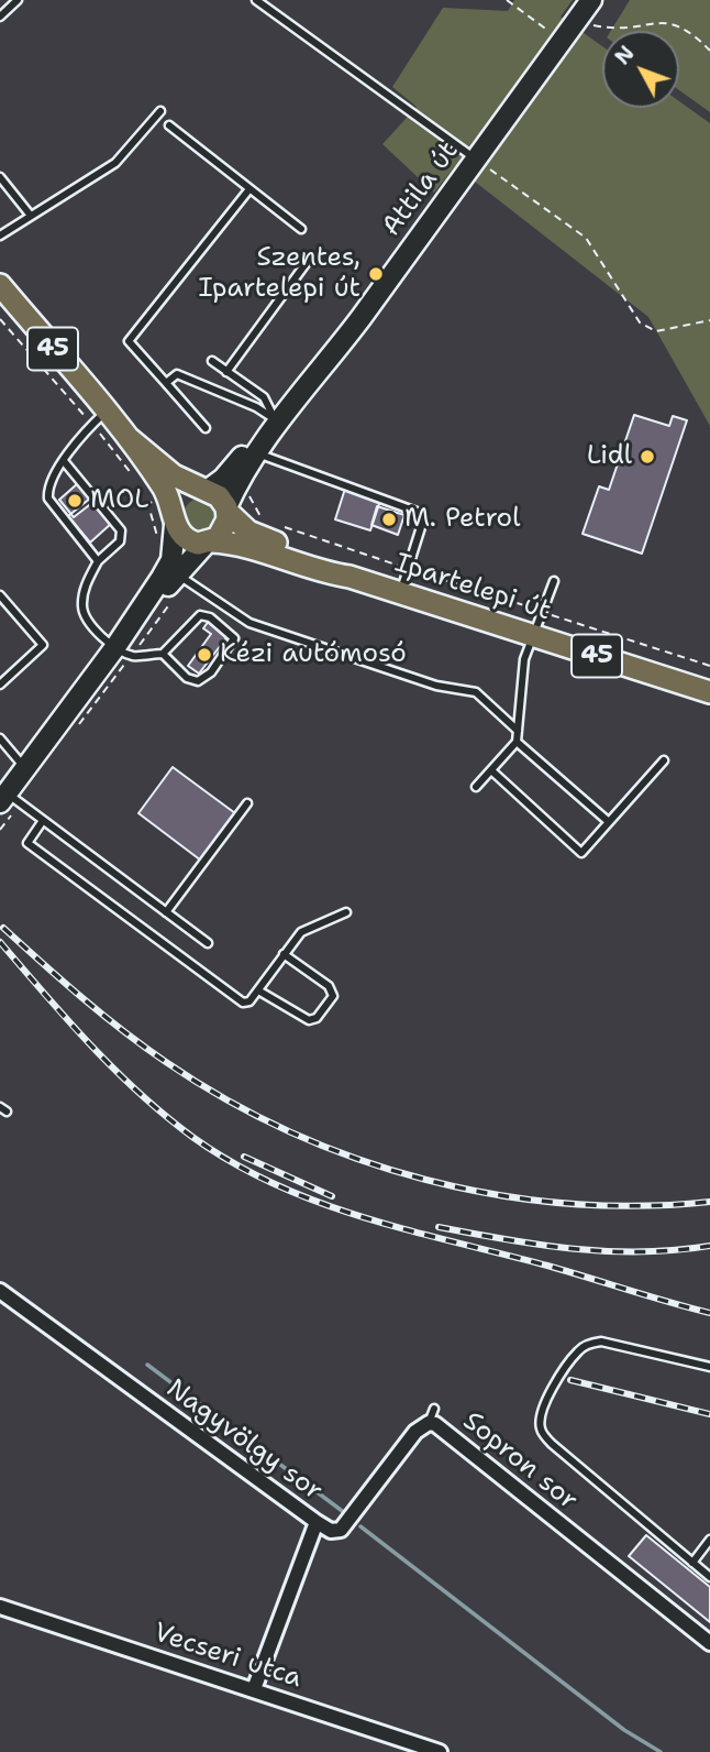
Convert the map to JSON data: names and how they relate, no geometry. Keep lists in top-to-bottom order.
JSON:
{
  "streets": {
    "main road": ["Attila út", "45", "Ipartelepi út"],
    "street": ["Nagyvölgy sor", "Sopron sor", "Vecseri utca"]
  },
  "crossings": [
    ["Attila út", "45"],
    ["45", "Ipartelepi út"],
    ["Nagyvölgy sor", "Sopron sor"],
    ["Nagyvölgy sor", "Vecseri utca"]
  ],
  "places": [
    "Szentes, Ipartelepi út",
    "Lidl",
    "MOL",
    "M. Petrol",
    "Kézi autómosó"
  ],
  "north": "top left"
}
